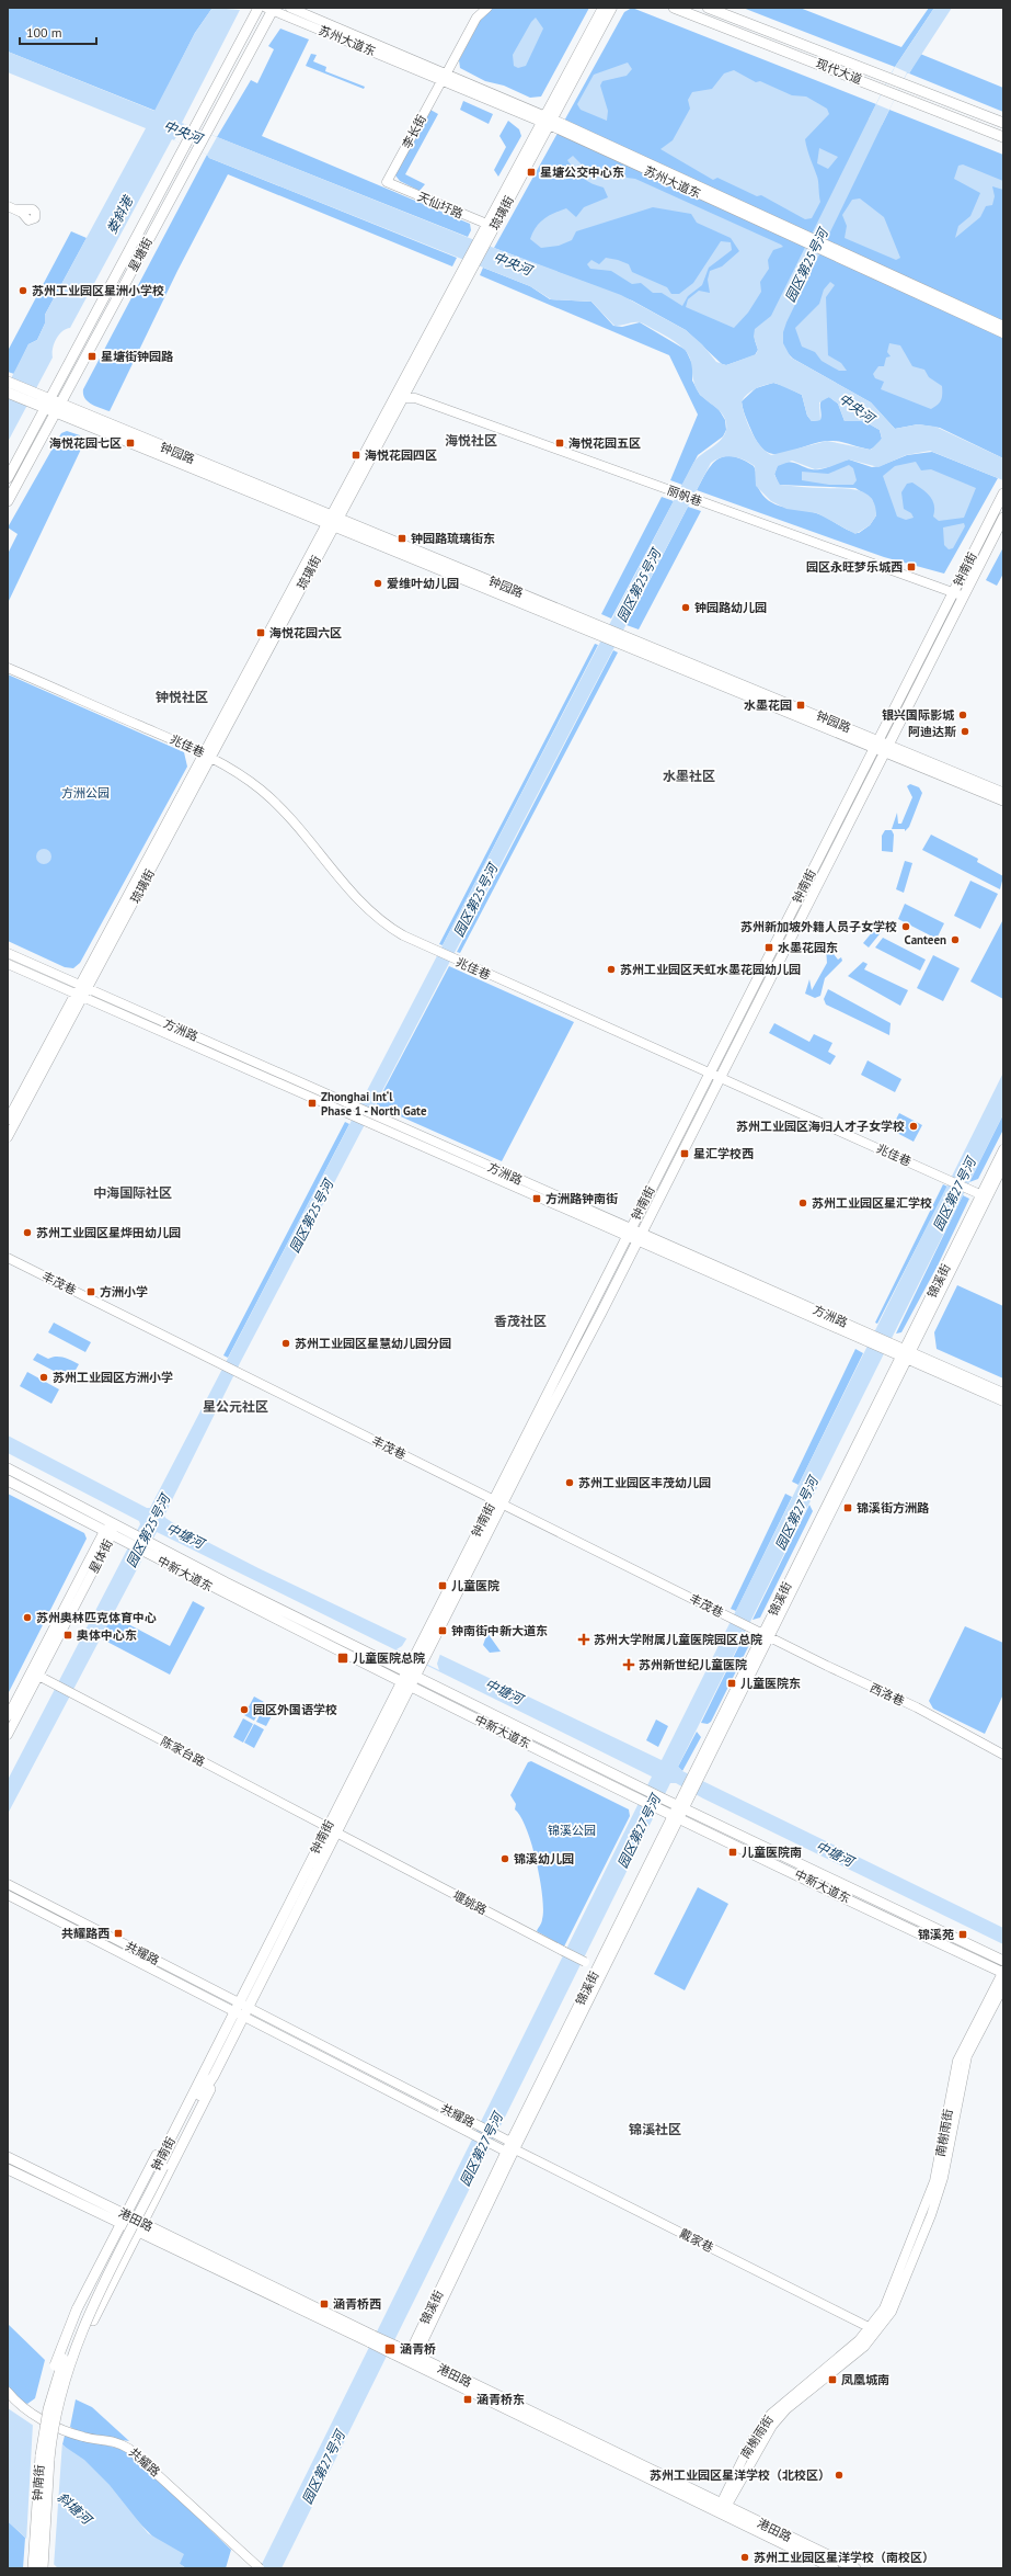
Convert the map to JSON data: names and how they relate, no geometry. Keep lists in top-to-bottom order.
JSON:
{
  "streets": {
    "main road": [
      "苏州大道东",
      "现代大道",
      "李长街",
      "天仙圩路",
      "琉璃街",
      "星塘街",
      "钟园路",
      "丽帆巷",
      "钟南街",
      "兆佳巷",
      "方洲路",
      "锦溪街",
      "丰茂巷",
      "星体街",
      "中新大道东",
      "西洛巷",
      "陈家台路",
      "堰姚路",
      "共耀路",
      "南榭雨街",
      "港田路",
      "戴家巷"
    ]
  },
  "crossings": [
    ["苏州大道东", "李长街"],
    ["苏州大道东", "琉璃街"],
    ["苏州大道东", "星塘街"],
    ["李长街", "天仙圩路"],
    ["天仙圩路", "琉璃街"],
    ["琉璃街", "钟园路"],
    ["琉璃街", "丽帆巷"],
    ["琉璃街", "兆佳巷"],
    ["琉璃街", "方洲路"],
    ["星塘街", "钟园路"],
    ["钟园路", "钟南街"],
    ["丽帆巷", "钟南街"],
    ["钟南街", "兆佳巷"],
    ["钟南街", "方洲路"],
    ["钟南街", "丰茂巷"],
    ["钟南街", "中新大道东"],
    ["钟南街", "陈家台路"],
    ["钟南街", "堰姚路"],
    ["钟南街", "共耀路"],
    ["兆佳巷", "锦溪街"],
    ["方洲路", "锦溪街"],
    ["锦溪街", "丰茂巷"],
    ["锦溪街", "中新大道东"],
    ["锦溪街", "西洛巷"],
    ["锦溪街", "堰姚路"],
    ["锦溪街", "共耀路"],
    ["锦溪街", "港田路"],
    ["锦溪街", "戴家巷"],
    ["丰茂巷", "西洛巷"],
    ["星体街", "中新大道东"],
    ["星体街", "陈家台路"],
    ["中新大道东", "南榭雨街"],
    ["共耀路", "戴家巷"],
    ["南榭雨街", "港田路"],
    ["南榭雨街", "戴家巷"]
  ],
  "districts": [
    "海悦社区",
    "钟悦社区",
    "水墨社区",
    "中海国际社区",
    "香茂社区",
    "星公元社区",
    "锦溪社区"
  ],
  "water": [
    "中央河",
    "娄斜港",
    "园区第25号河",
    "园区第27号河",
    "中塘河",
    "斜塘河"
  ],
  "parks": ["方洲公园", "锦溪公园"],
  "places": {
    "transit": [
      "星塘公交中心东",
      "星塘街钟园路",
      "海悦花园七区",
      "海悦花园五区",
      "海悦花园四区",
      "钟园路琉璃街东",
      "园区永旺梦乐城西",
      "海悦花园六区",
      "水墨花园",
      "水墨花园东",
      "Zhonghai Int‘l Phase 1 - North Gate",
      "星汇学校西",
      "方洲路钟南街",
      "方洲小学",
      "锦溪街方洲路",
      "儿童医院",
      "钟南街中新大道东",
      "奥体中心东",
      "儿童医院总院",
      "儿童医院东",
      "儿童医院南",
      "共耀路西",
      "锦溪苑",
      "涵青桥西",
      "涵青桥",
      "凤凰城南",
      "涵青桥东"
    ],
    "other": [
      "苏州工业园区星洲小学校",
      "爱维叶幼儿园",
      "钟园路幼儿园",
      "银兴国际影城",
      "阿迪达斯",
      "苏州新加坡外籍人员子女学校",
      "Canteen",
      "苏州工业园区天虹水墨花园幼儿园",
      "苏州工业园区海归人才子女学校",
      "苏州工业园区星汇学校",
      "苏州工业园区星烨田幼儿园",
      "苏州工业园区星慧幼儿园分园",
      "苏州工业园区方洲小学",
      "苏州工业园区丰茂幼儿园",
      "苏州奥林匹克体育中心",
      "园区外国语学校",
      "锦溪幼儿园",
      "苏州工业园区星洋学校（北校区）",
      "苏州工业园区星洋学校（南校区）"
    ],
    "health": ["苏州大学附属儿童医院园区总院", "苏州新世纪儿童医院"]
  },
  "scale_bar": "100 m"
}
